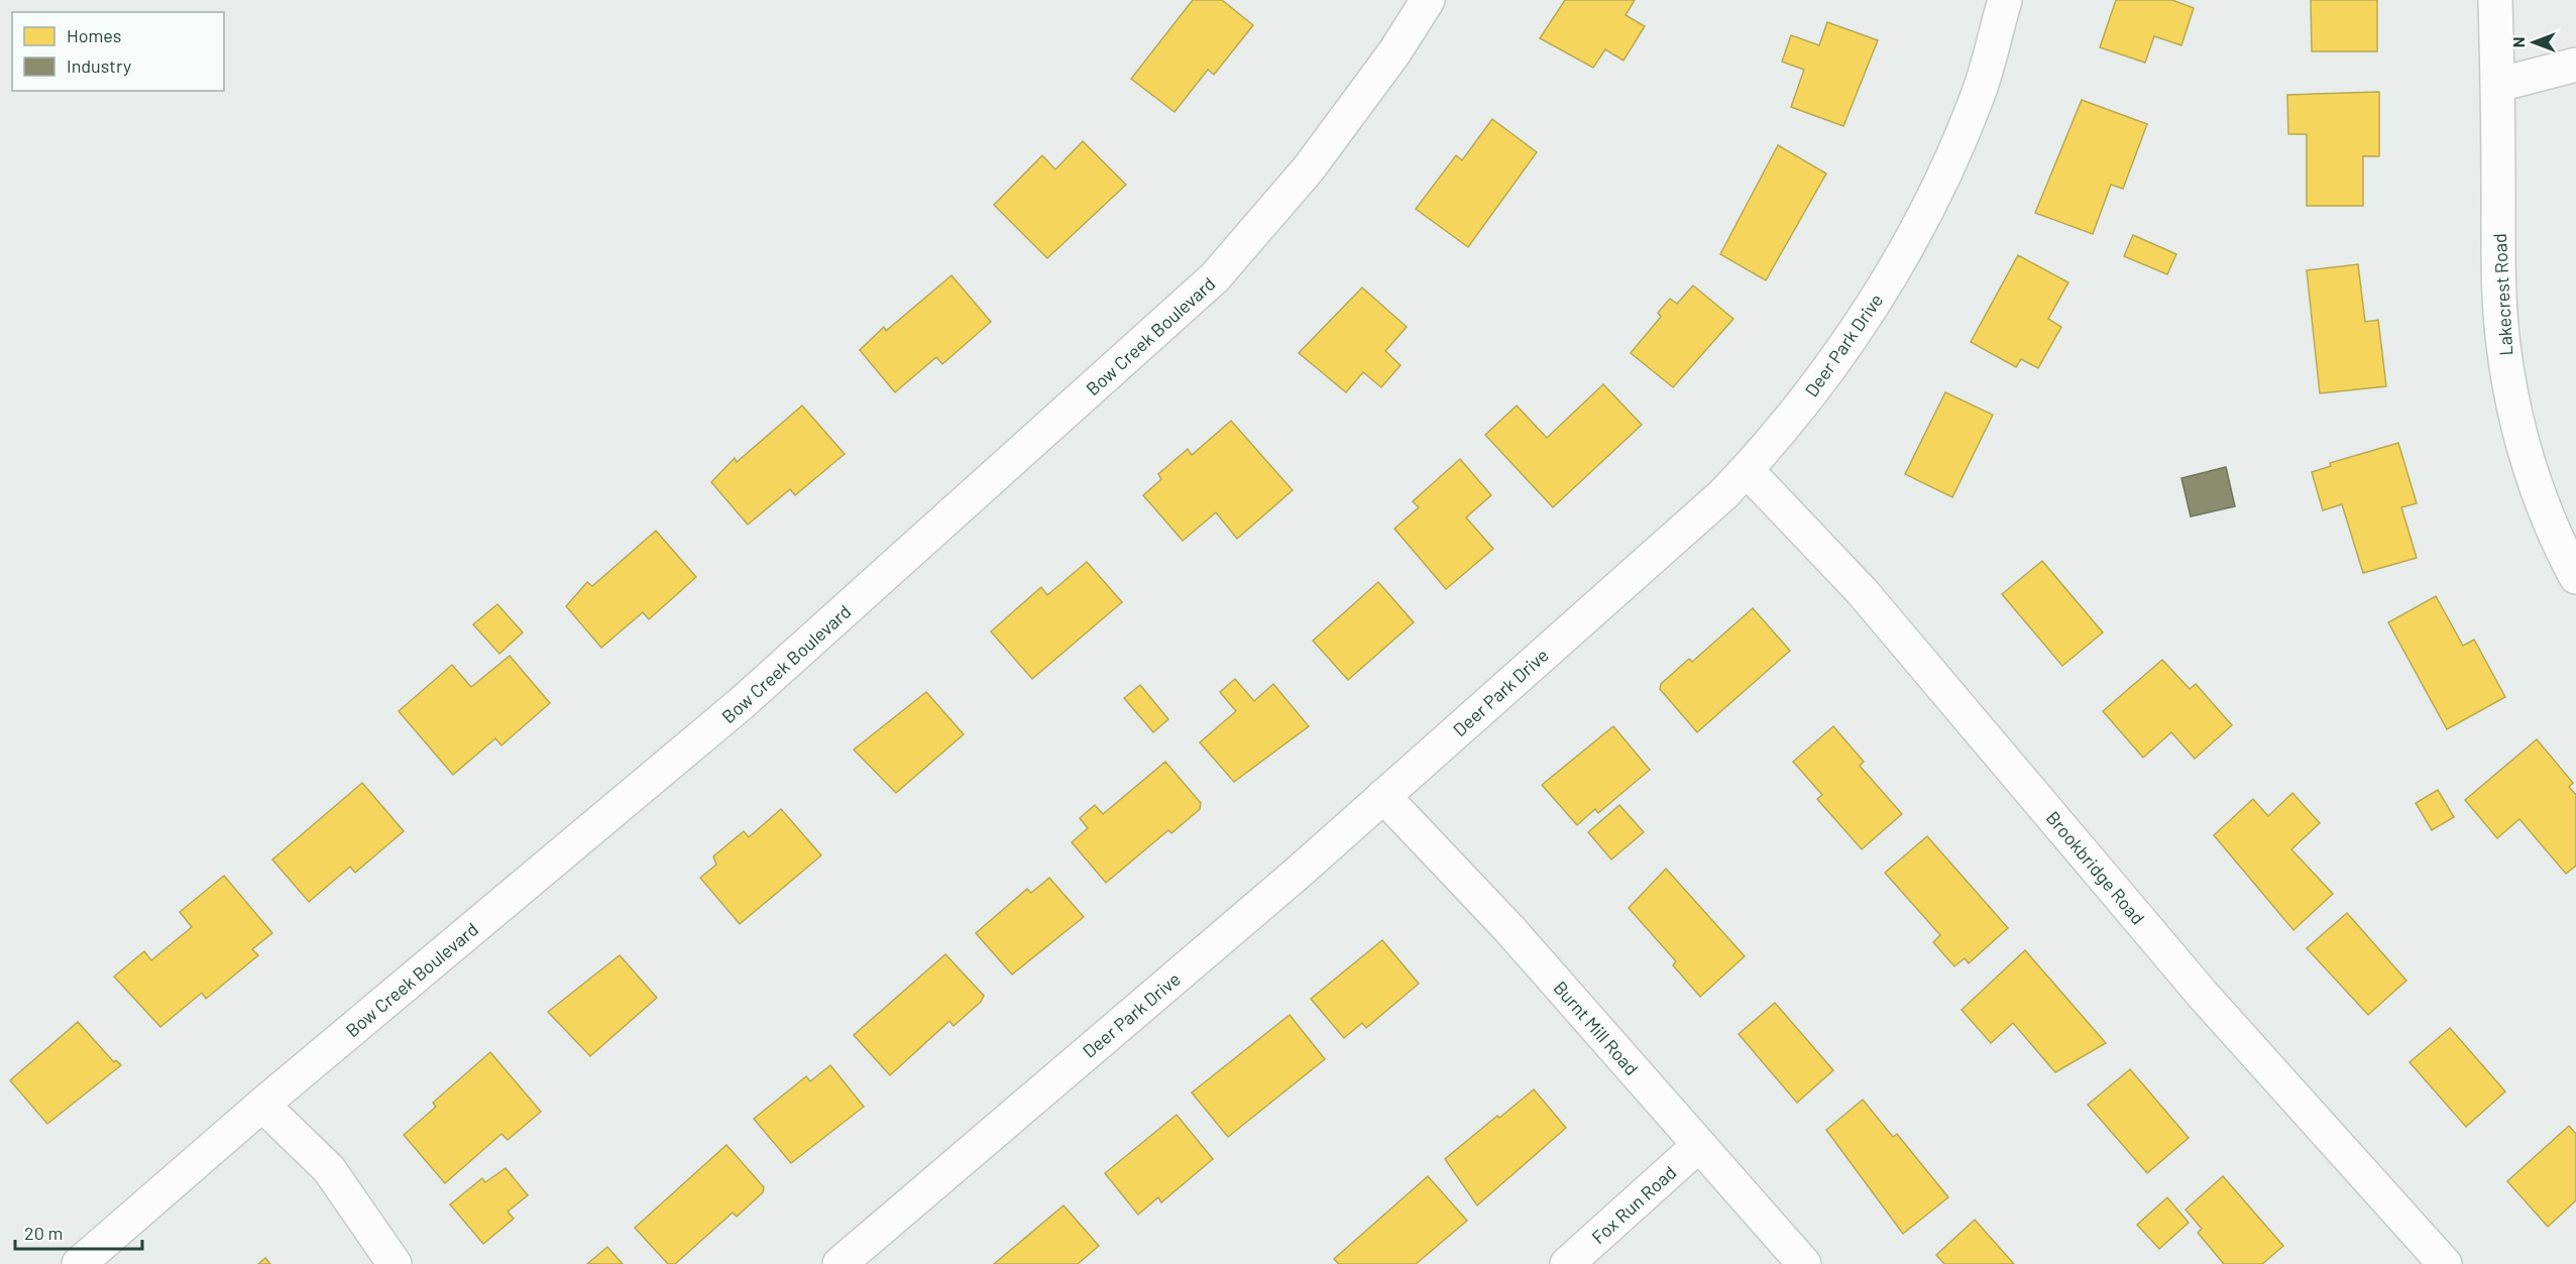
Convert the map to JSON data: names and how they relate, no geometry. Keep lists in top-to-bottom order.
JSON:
{
  "streets": {
    "street": [
      "Lakecrest Road",
      "Bow Creek Boulevard",
      "Deer Park Drive",
      "Brookbridge Road",
      "Burnt Mill Road",
      "Fox Run Road"
    ]
  },
  "crossings": [
    ["Deer Park Drive", "Brookbridge Road"],
    ["Deer Park Drive", "Burnt Mill Road"],
    ["Burnt Mill Road", "Fox Run Road"]
  ],
  "legend": ["Homes", "Industry"],
  "scale_bar": "20 m",
  "north": "left"
}
